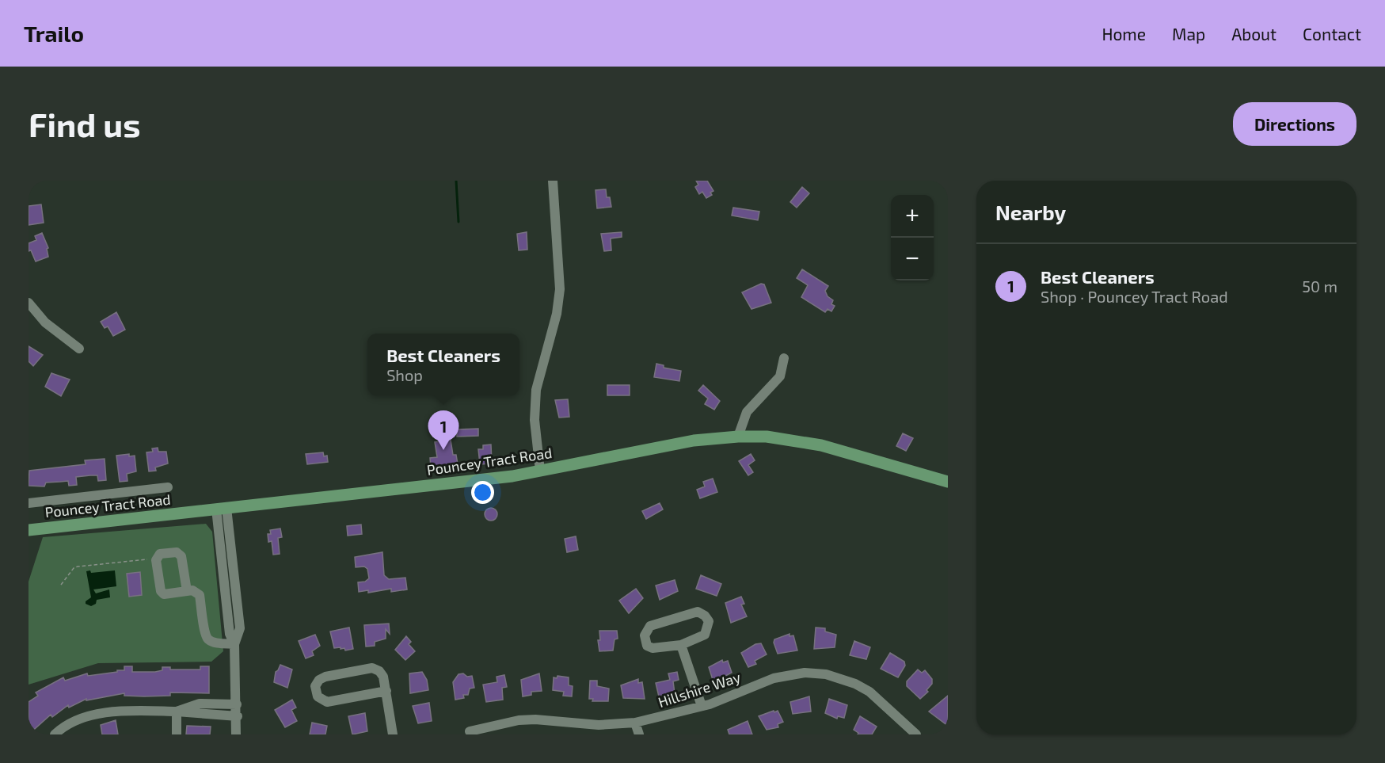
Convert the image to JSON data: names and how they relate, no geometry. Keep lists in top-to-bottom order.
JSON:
{
  "streets": {
    "main road": ["Pouncey Tract Road"],
    "street": ["Hillshire Way"]
  },
  "page": {
    "header": "Trailo",
    "nav": [
      "Home",
      "Map",
      "About",
      "Contact"
    ],
    "buttons": "Directions",
    "title": "Find us",
    "heading": "Nearby",
    "map_buttons": ["+", "−"],
    "list": [
      {
        "mark": "1",
        "name": "Best Cleaners",
        "note": "Shop · Pouncey Tract Road",
        "value": "50 m"
      }
    ],
    "popup": ["Best Cleaners", "Shop"],
    "pins": "1"
  }
}
